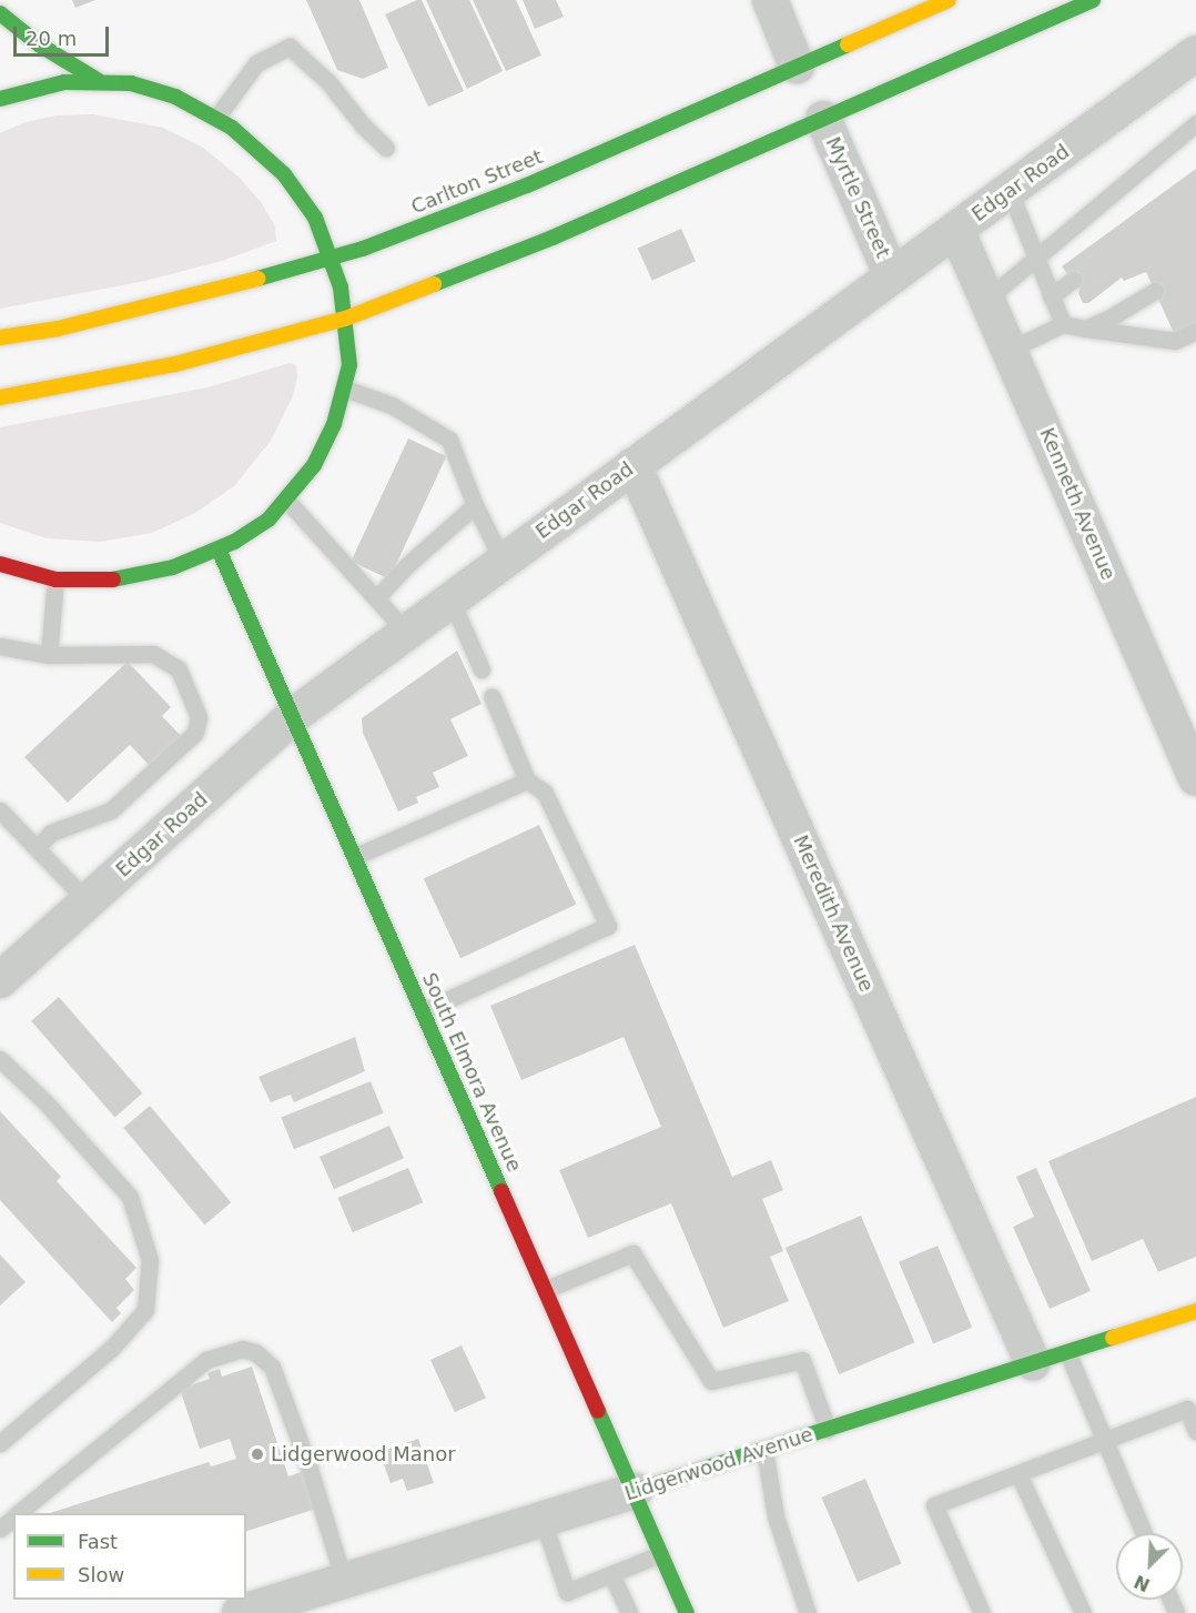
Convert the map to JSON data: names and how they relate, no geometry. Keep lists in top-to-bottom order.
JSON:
{
  "streets": {
    "main road": ["Carlton Street", "South Elmora Avenue", "Lidgerwood Avenue"],
    "street": [
      "Edgar Road",
      "Myrtle Street",
      "Kenneth Avenue",
      "Meredith Avenue"
    ]
  },
  "crossings": [
    ["Edgar Road", "Myrtle Street"],
    ["Edgar Road", "Kenneth Avenue"],
    ["Edgar Road", "Meredith Avenue"],
    ["Edgar Road", "South Elmora Avenue"],
    ["Meredith Avenue", "Lidgerwood Avenue"],
    ["South Elmora Avenue", "Lidgerwood Avenue"]
  ],
  "places": ["Lidgerwood Manor"],
  "legend": ["Fast", "Slow"],
  "scale_bar": "20 m",
  "north": "bottom left"
}
